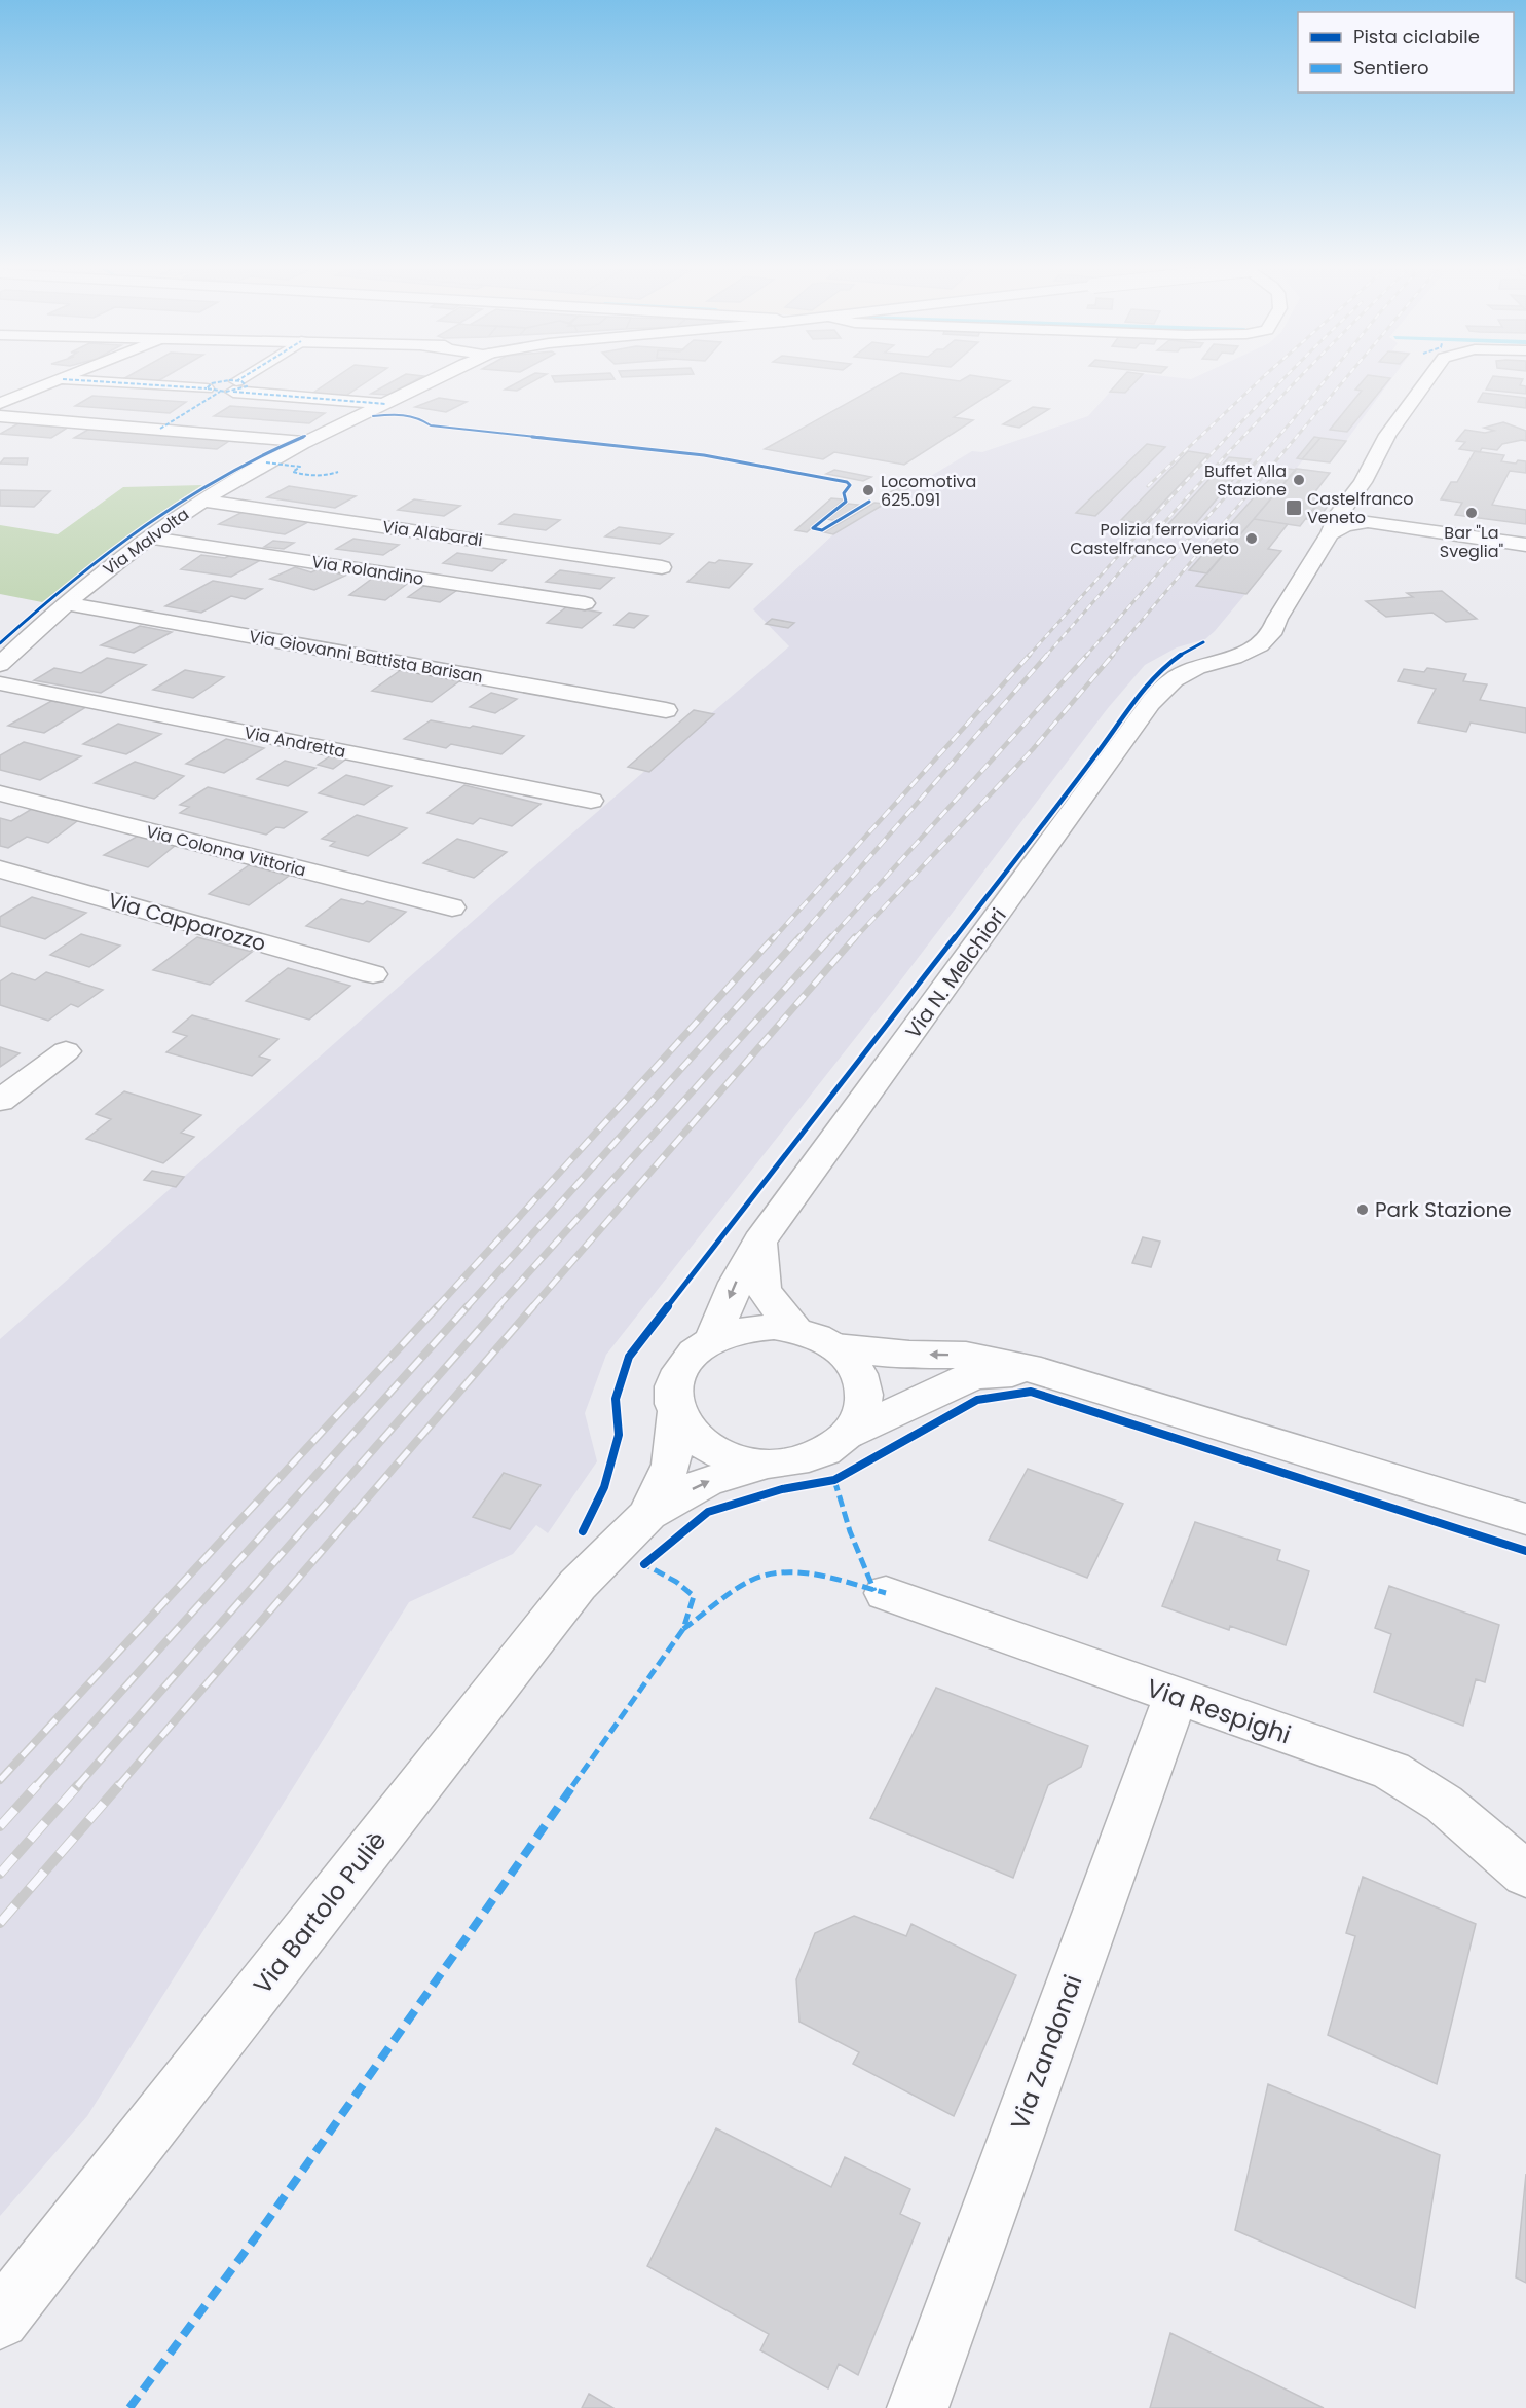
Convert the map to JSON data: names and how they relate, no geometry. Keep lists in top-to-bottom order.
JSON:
{
  "streets": {
    "street": [
      "Via Alabardi",
      "Via Malvolta",
      "Via Rolandino",
      "Via Giovanni Battista Barisan",
      "Via Andretta",
      "Via Colonna Vittoria",
      "Via Capparozzo",
      "Via N. Melchiori",
      "Via Respighi",
      "Via Bartolo Puliè",
      "Via Zandonai"
    ]
  },
  "crossings": [
    ["Via Alabardi", "Via Malvolta"],
    ["Via Malvolta", "Via Rolandino"],
    ["Via Malvolta", "Via Giovanni Battista Barisan"],
    ["Via N. Melchiori", "Via Bartolo Puliè"],
    ["Via Respighi", "Via Zandonai"]
  ],
  "places": {
    "other": [
      "Buffet Alla Stazione",
      "Locomotiva 625.091",
      "Bar \"La Sveglia\"",
      "Polizia ferroviaria Castelfranco Veneto",
      "Park Stazione"
    ],
    "transit": ["Castelfranco Veneto"]
  },
  "legend": ["Pista ciclabile", "Sentiero"]
}
